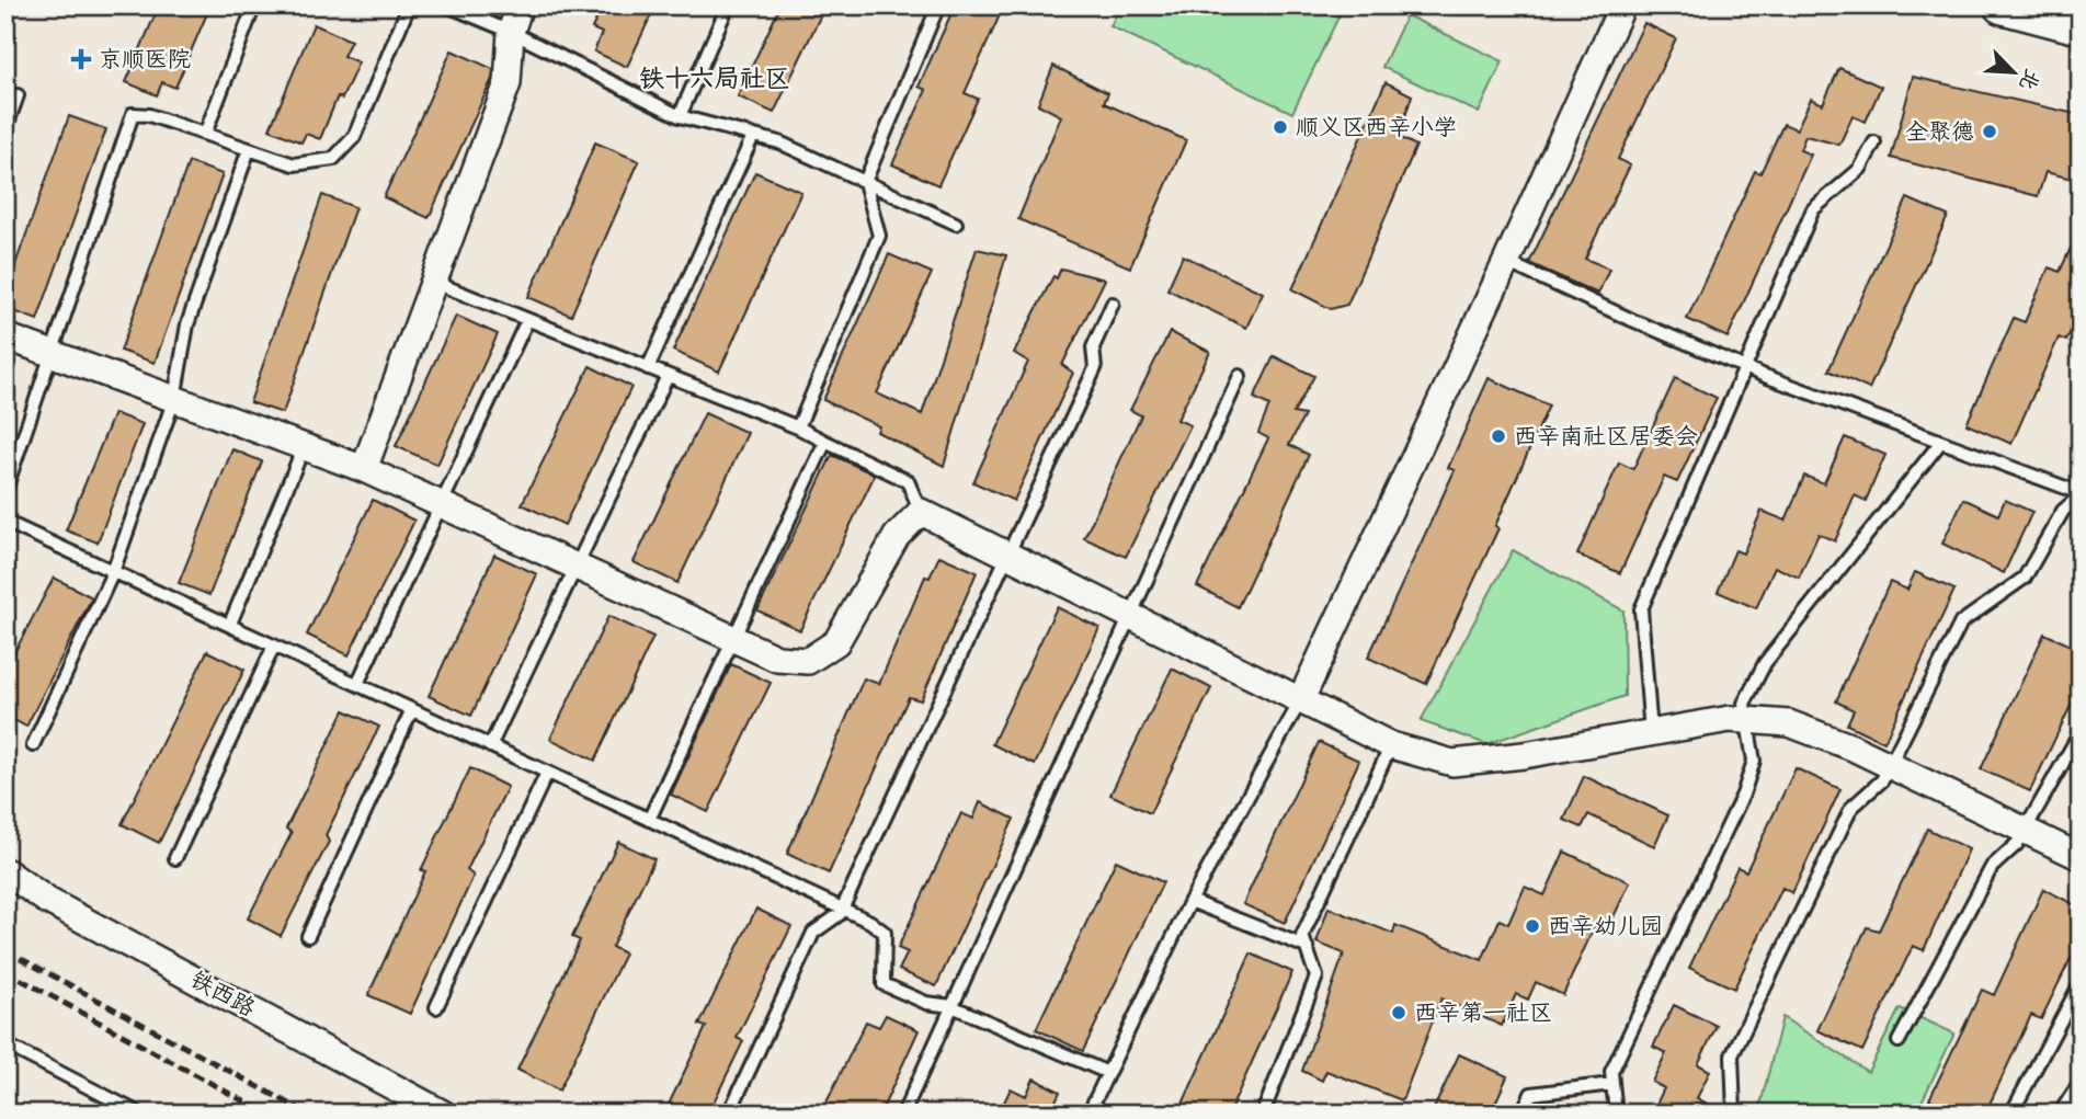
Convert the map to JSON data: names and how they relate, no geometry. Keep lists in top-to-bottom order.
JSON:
{
  "streets": {
    "street": ["铁西路"]
  },
  "districts": ["铁十六局社区"],
  "places": {
    "health": ["京顺医院"],
    "other": [
      "顺义区西辛小学",
      "全聚德",
      "西辛南社区居委会",
      "西辛幼儿园",
      "西辛第一社区"
    ]
  },
  "north": "bottom right"
}
